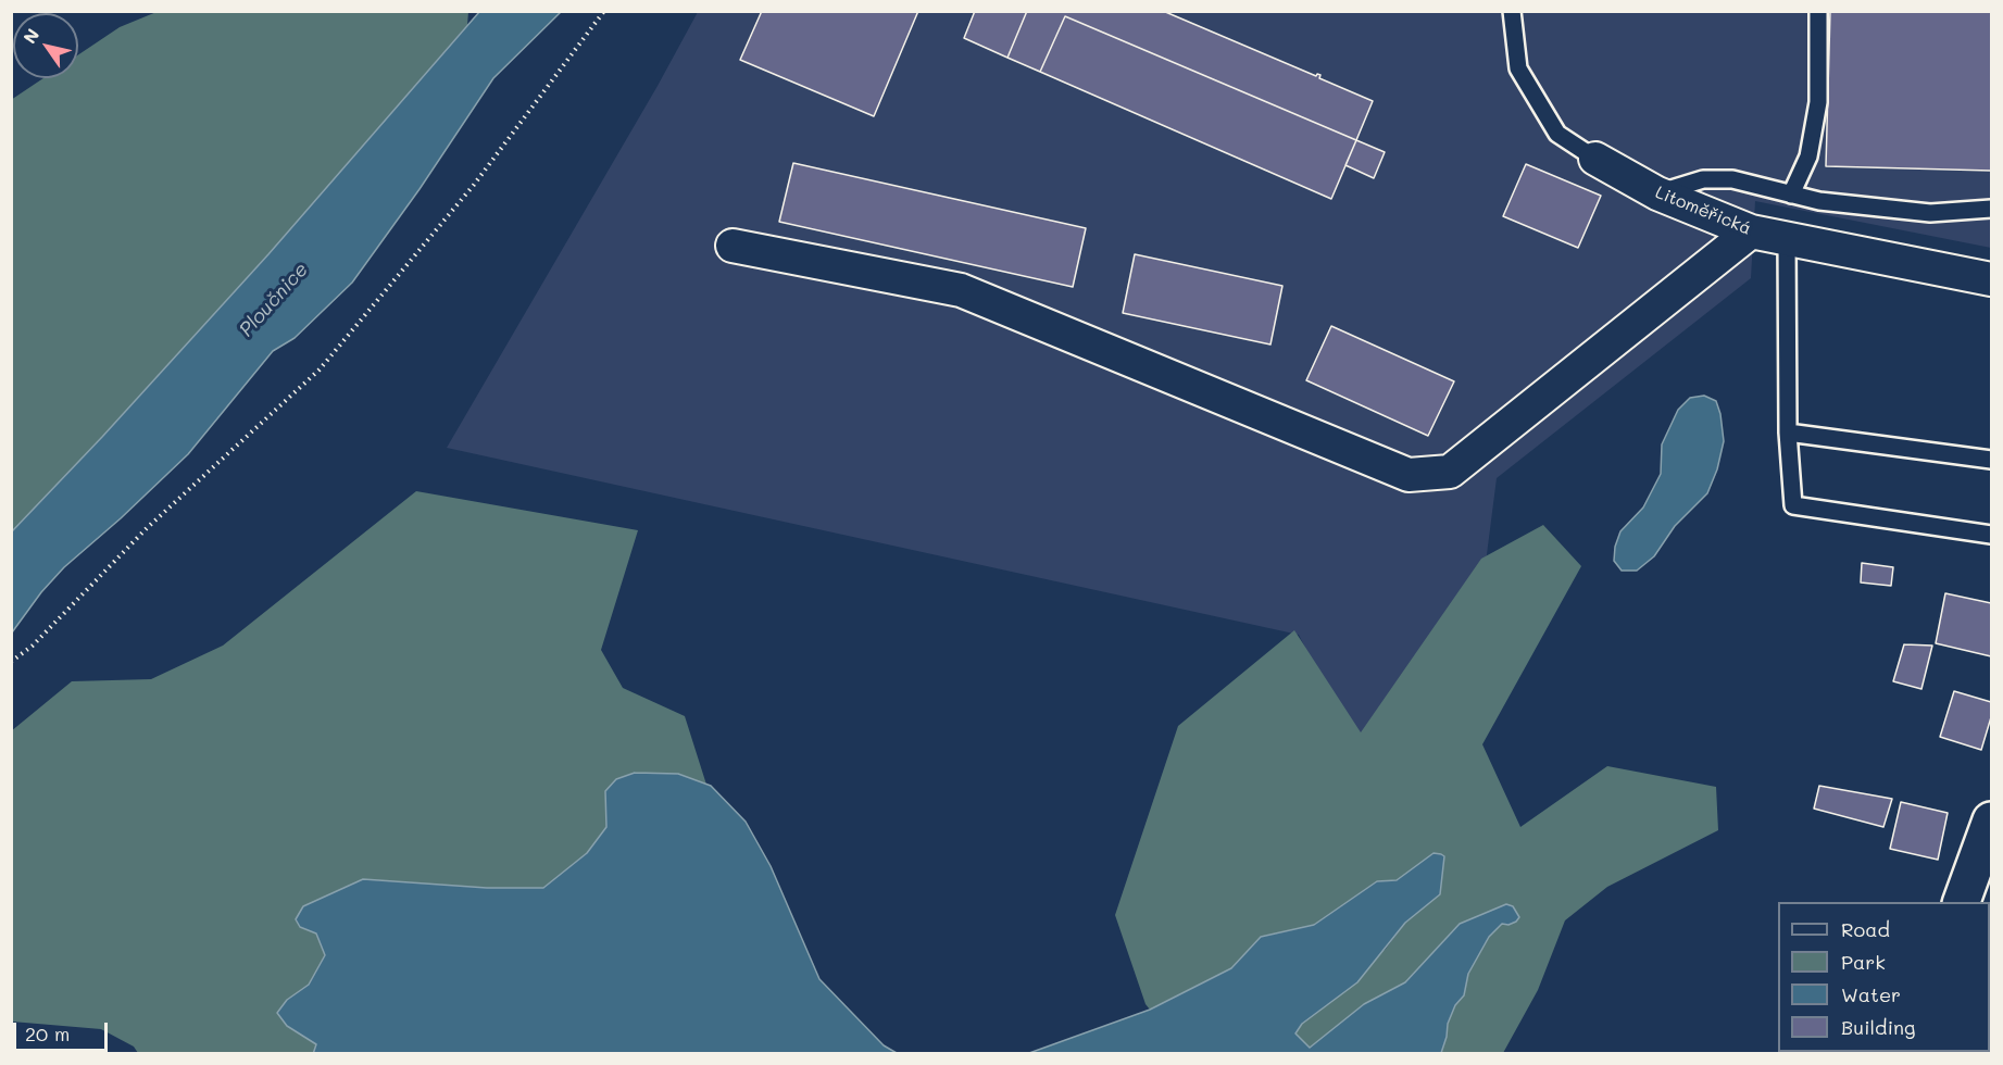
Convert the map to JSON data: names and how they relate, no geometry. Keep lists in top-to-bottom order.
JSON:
{
  "streets": {
    "street": ["Litoměřická"]
  },
  "water": ["Ploučnice"],
  "legend": [
    "Road",
    "Park",
    "Water",
    "Building"
  ],
  "scale_bar": "20 m",
  "north": "top left"
}
